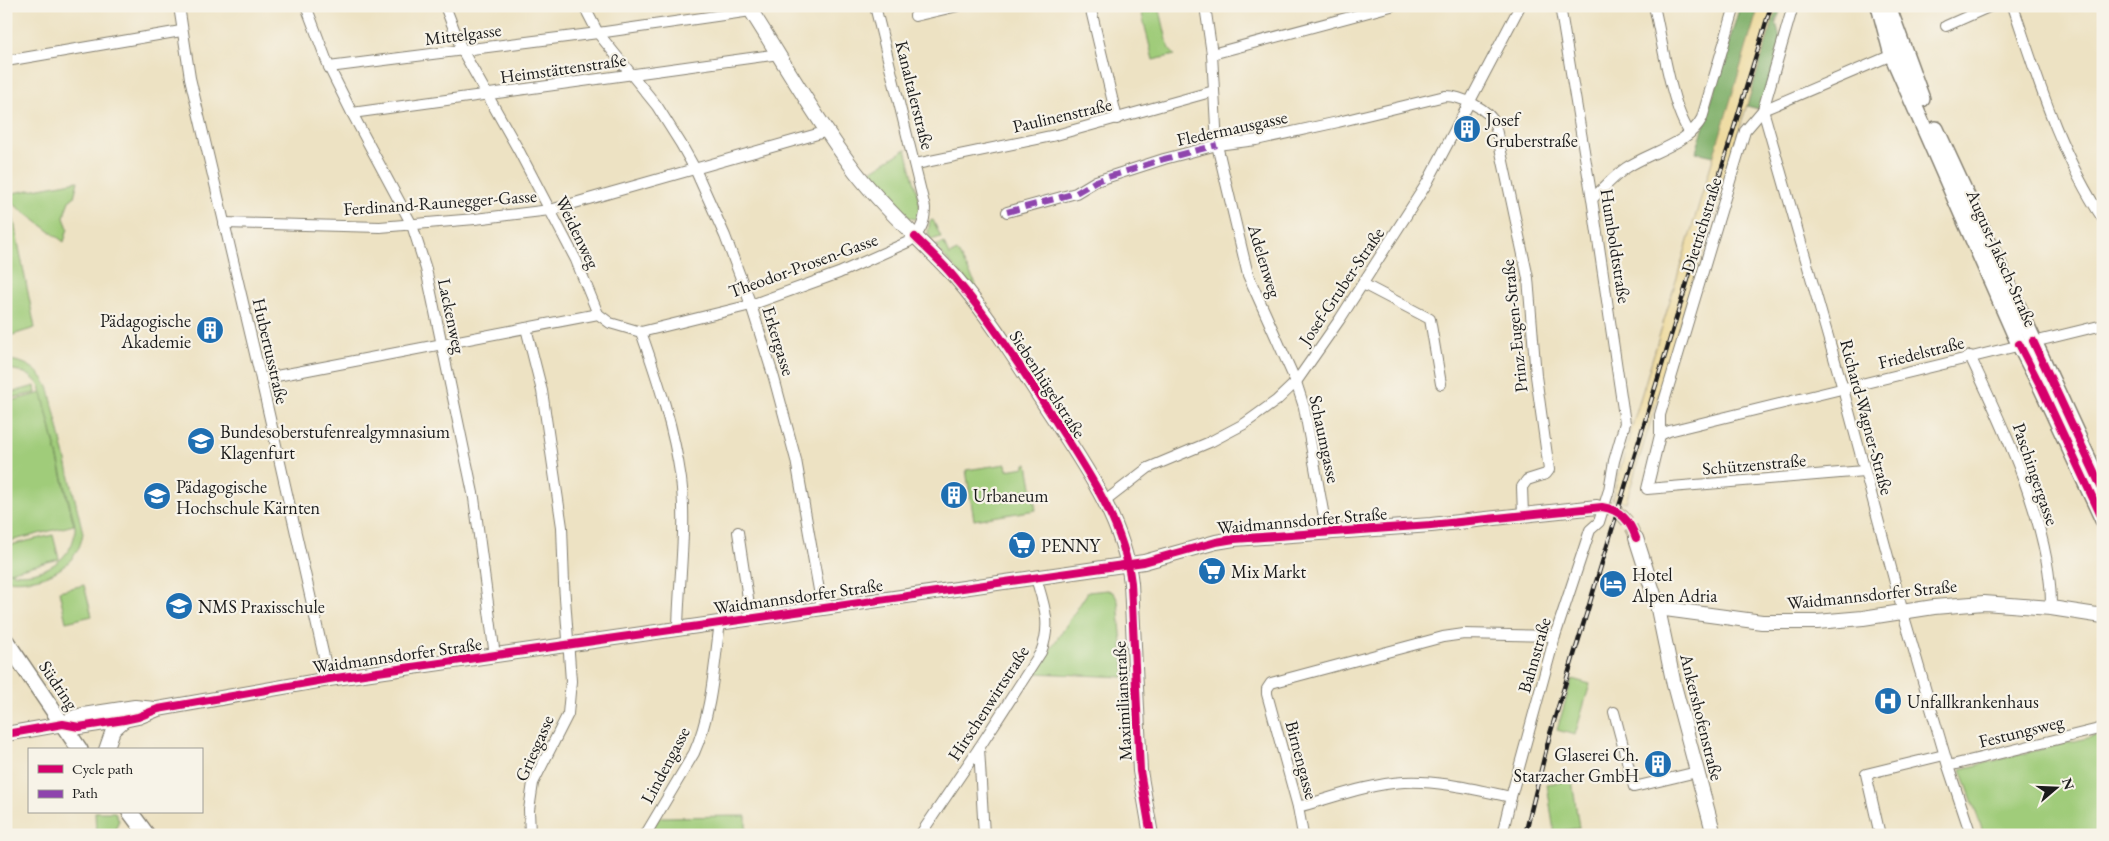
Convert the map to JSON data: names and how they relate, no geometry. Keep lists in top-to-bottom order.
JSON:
{
  "streets": {
    "main road": ["August-Jaksch-Straße", "Südring"],
    "street": [
      "Mittelgasse",
      "Heimstättenstraße",
      "Kanaltalerstraße",
      "Paulinenstraße",
      "Fledermausgasse",
      "Ferdinand-Raunegger-Gasse",
      "Dietrichstraße",
      "Weidenweg",
      "Humboldtstraße",
      "Adelenweg",
      "Theodor-Prosen-Gasse",
      "Josef-Gruber-Straße",
      "Lackenweg",
      "Prinz-Eugen-Straße",
      "Erkergasse",
      "Hubertusstraße",
      "Friedelstraße",
      "Siebenhügelstraße",
      "Richard-Wagner-Straße",
      "Schaumgasse",
      "Schützenstraße",
      "Paschingergasse",
      "Waidmannsdorfer Straße",
      "Bahnstraße",
      "Maximilianstraße",
      "Hirschenwirtstraße",
      "Ankershofenstraße",
      "Festungsweg",
      "Griesgasse",
      "Birnengasse",
      "Lindengasse"
    ]
  },
  "crossings": [
    ["Mittelgasse", "Weidenweg"],
    ["Mittelgasse", "Lackenweg"],
    ["Mittelgasse", "Erkergasse"],
    ["Mittelgasse", "Siebenhügelstraße"],
    ["Heimstättenstraße", "Weidenweg"],
    ["Heimstättenstraße", "Lackenweg"],
    ["Heimstättenstraße", "Erkergasse"],
    ["Heimstättenstraße", "Siebenhügelstraße"],
    ["Kanaltalerstraße", "Paulinenstraße"],
    ["Kanaltalerstraße", "Theodor-Prosen-Gasse"],
    ["Kanaltalerstraße", "Siebenhügelstraße"],
    ["Paulinenstraße", "Adelenweg"],
    ["Fledermausgasse", "Adelenweg"],
    ["Fledermausgasse", "Josef-Gruber-Straße"],
    ["Fledermausgasse", "Prinz-Eugen-Straße"],
    ["Ferdinand-Raunegger-Gasse", "Weidenweg"],
    ["Ferdinand-Raunegger-Gasse", "Lackenweg"],
    ["Ferdinand-Raunegger-Gasse", "Erkergasse"],
    ["Ferdinand-Raunegger-Gasse", "Hubertusstraße"],
    ["Ferdinand-Raunegger-Gasse", "Siebenhügelstraße"],
    ["Dietrichstraße", "August-Jaksch-Straße"],
    ["Dietrichstraße", "Friedelstraße"],
    ["Dietrichstraße", "Richard-Wagner-Straße"],
    ["Dietrichstraße", "Schützenstraße"],
    ["Weidenweg", "Theodor-Prosen-Gasse"],
    ["Humboldtstraße", "Bahnstraße"],
    ["August-Jaksch-Straße", "Friedelstraße"],
    ["Adelenweg", "Josef-Gruber-Straße"],
    ["Adelenweg", "Schaumgasse"],
    ["Theodor-Prosen-Gasse", "Erkergasse"],
    ["Theodor-Prosen-Gasse", "Siebenhügelstraße"],
    ["Josef-Gruber-Straße", "Prinz-Eugen-Straße"],
    ["Josef-Gruber-Straße", "Siebenhügelstraße"],
    ["Josef-Gruber-Straße", "Schaumgasse"],
    ["Lackenweg", "Waidmannsdorfer Straße"],
    ["Prinz-Eugen-Straße", "Waidmannsdorfer Straße"],
    ["Erkergasse", "Waidmannsdorfer Straße"],
    ["Hubertusstraße", "Waidmannsdorfer Straße"],
    ["Friedelstraße", "Richard-Wagner-Straße"],
    ["Friedelstraße", "Paschingergasse"],
    ["Siebenhügelstraße", "Waidmannsdorfer Straße"],
    ["Siebenhügelstraße", "Maximilianstraße"],
    ["Richard-Wagner-Straße", "Schützenstraße"],
    ["Richard-Wagner-Straße", "Waidmannsdorfer Straße"],
    ["Richard-Wagner-Straße", "Festungsweg"],
    ["Schaumgasse", "Waidmannsdorfer Straße"],
    ["Paschingergasse", "Waidmannsdorfer Straße"],
    ["Waidmannsdorfer Straße", "Südring"],
    ["Waidmannsdorfer Straße", "Maximilianstraße"],
    ["Waidmannsdorfer Straße", "Hirschenwirtstraße"],
    ["Waidmannsdorfer Straße", "Ankershofenstraße"],
    ["Waidmannsdorfer Straße", "Griesgasse"],
    ["Waidmannsdorfer Straße", "Lindengasse"],
    ["Bahnstraße", "Birnengasse"]
  ],
  "places": {
    "building": [
      "Josef Gruberstraße",
      "Pädagogische Akademie",
      "Urbaneum",
      "Glaserei Ch. Starzacher GmbH"
    ],
    "school or university": ["Bundesoberstufenrealgymnasium Klagenfurt", "Pädagogische Hochschule Kärnten", "NMS Praxisschule"],
    "supermarket": ["PENNY", "Mix Markt"],
    "hotel": ["Hotel Alpen Adria"],
    "hospital": ["Unfallkrankenhaus"]
  },
  "legend": ["Cycle path", "Path"],
  "north": "right"
}
